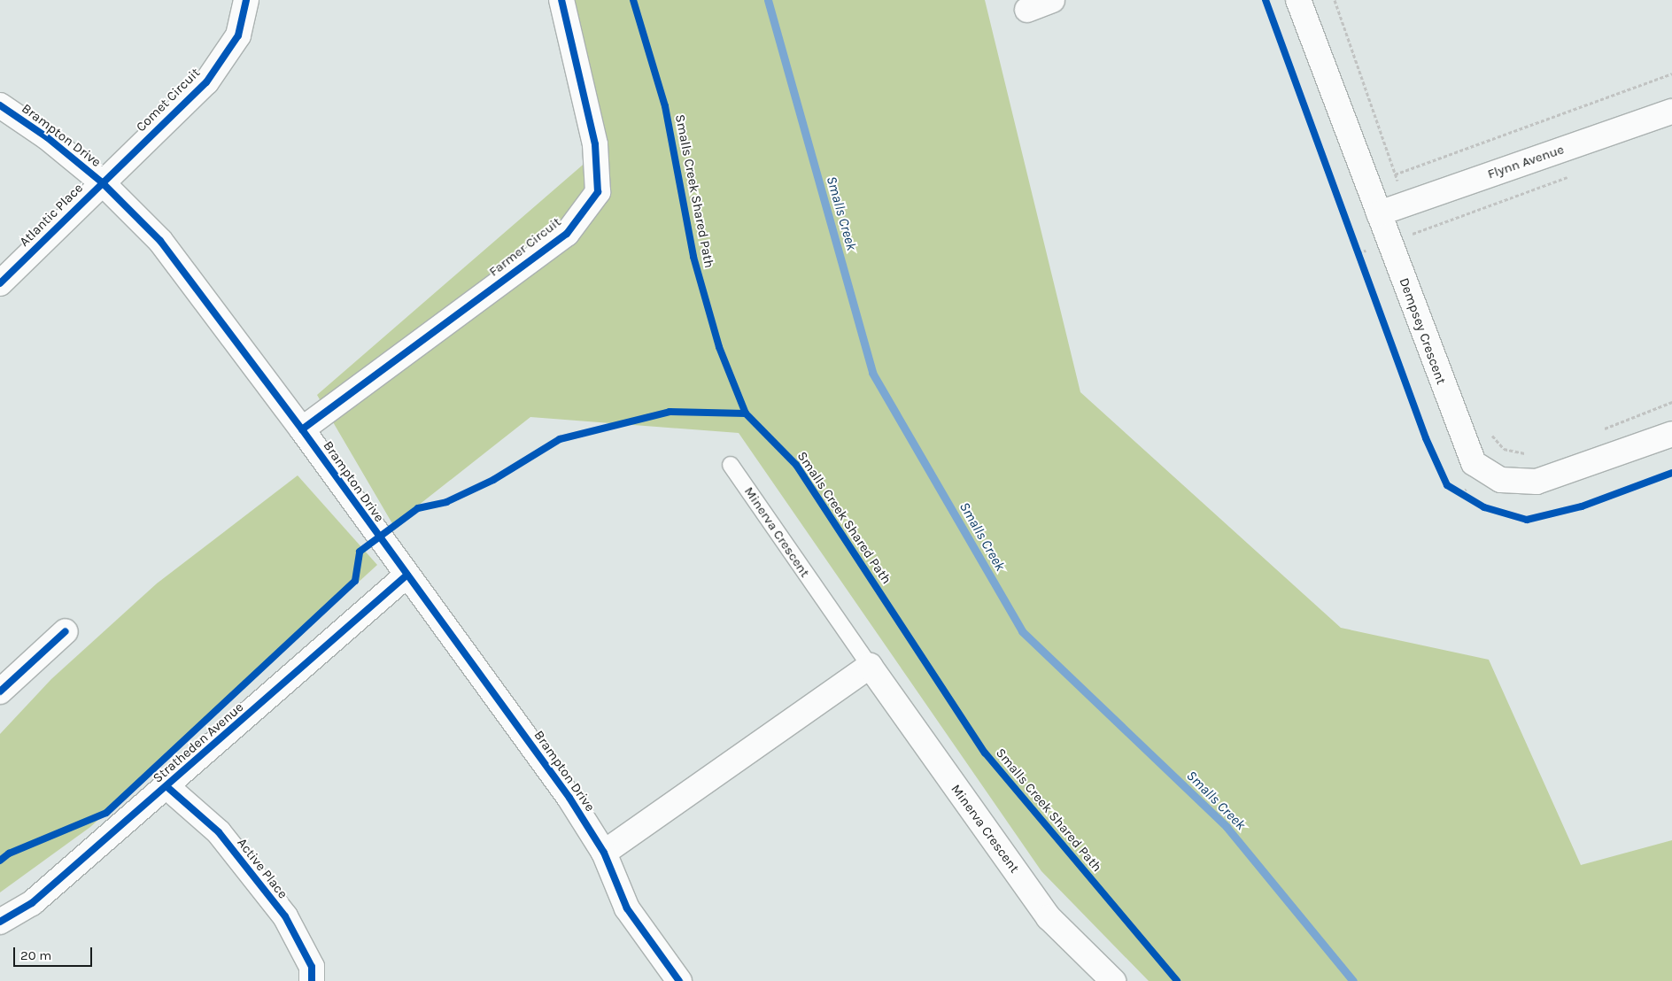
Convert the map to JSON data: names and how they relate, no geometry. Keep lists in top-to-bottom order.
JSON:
{
  "streets": {
    "street": [
      "Comet Circuit",
      "Brampton Drive",
      "Flynn Avenue",
      "Atlantic Place",
      "Farmer Circuit",
      "Dempsey Crescent",
      "Minerva Crescent",
      "Stratheden Avenue",
      "Active Place"
    ],
    "cycle path": ["Smalls Creek Shared Path"]
  },
  "crossings": [
    ["Comet Circuit", "Brampton Drive"],
    ["Comet Circuit", "Atlantic Place"],
    ["Brampton Drive", "Atlantic Place"],
    ["Brampton Drive", "Farmer Circuit"],
    ["Brampton Drive", "Stratheden Avenue"],
    ["Flynn Avenue", "Dempsey Crescent"],
    ["Stratheden Avenue", "Active Place"]
  ],
  "water": ["Smalls Creek"],
  "scale_bar": "20 m"
}
